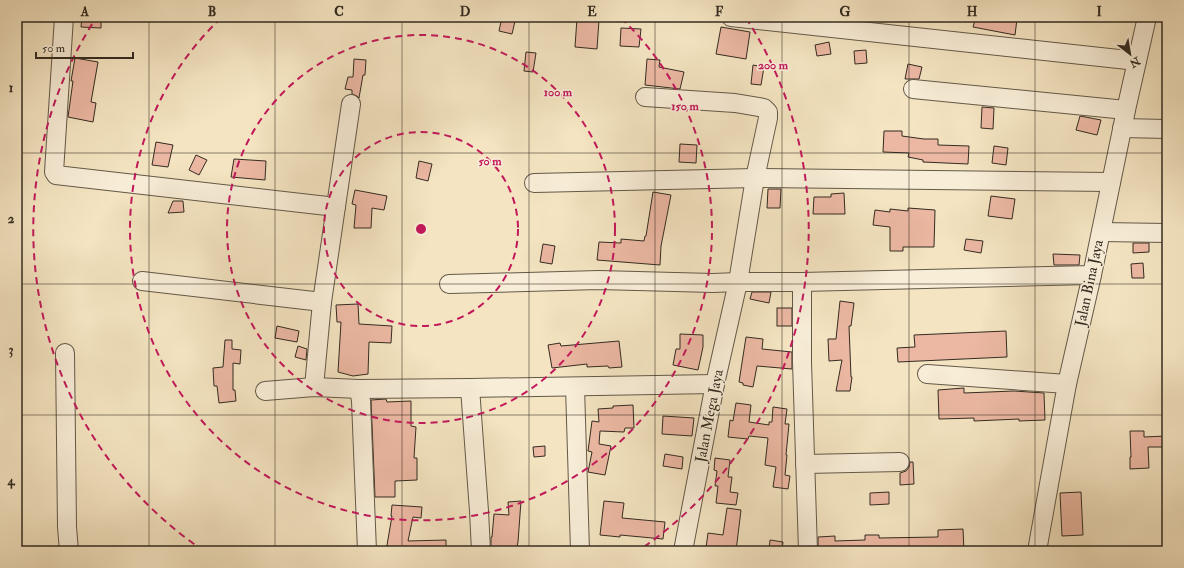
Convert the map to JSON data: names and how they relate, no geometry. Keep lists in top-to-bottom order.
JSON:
{
  "streets": {
    "street": ["Jalan Bina Jaya", "Jalan Mega Jaya"]
  },
  "scale_bar": "50 m",
  "north": "bottom right",
  "grid": {
    "columns": [
      "A",
      "B",
      "C",
      "D",
      "E",
      "F",
      "G",
      "H",
      "I"
    ],
    "rows": [
      "1",
      "2",
      "3",
      "4"
    ]
  },
  "rings": [
    "200 m",
    "100 m",
    "150 m",
    "50 m"
  ]
}
